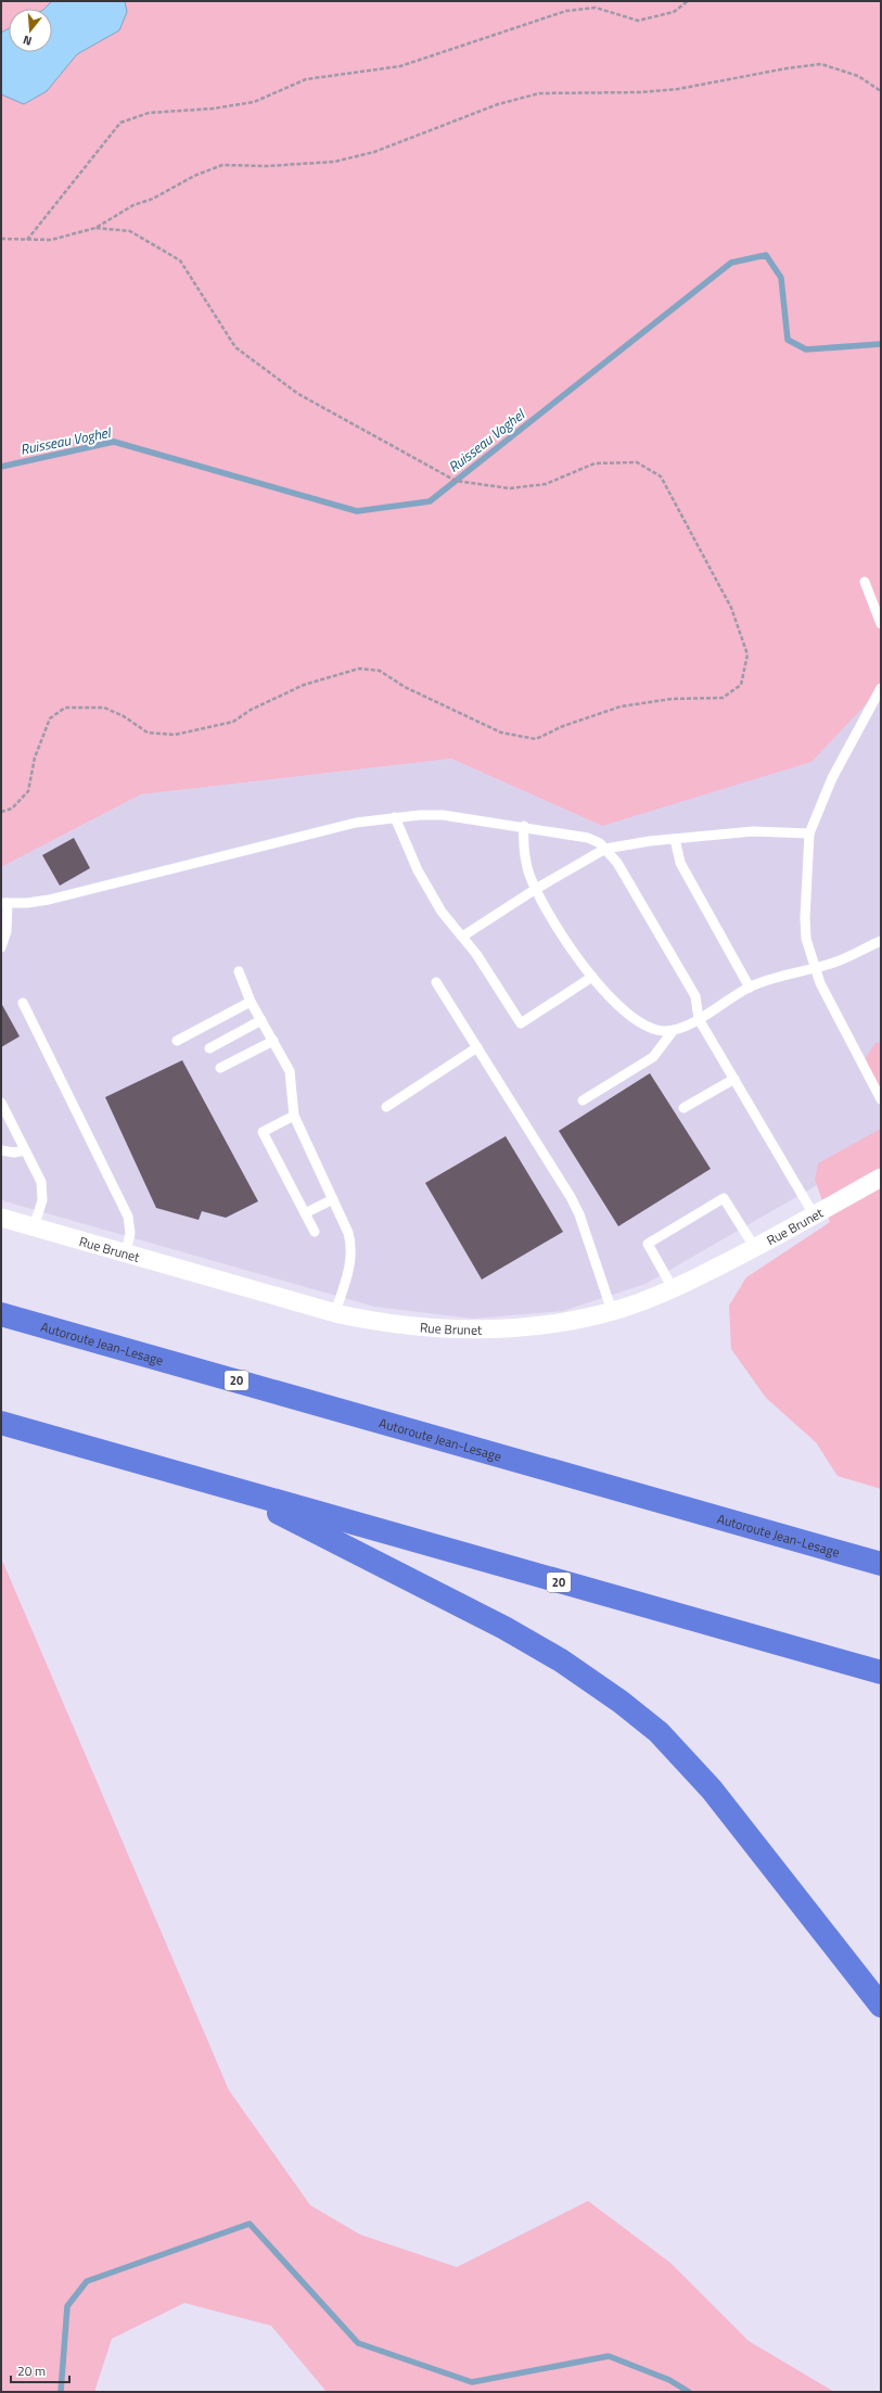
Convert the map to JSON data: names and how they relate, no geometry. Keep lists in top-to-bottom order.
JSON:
{
  "streets": {
    "highway": ["Autoroute Jean-Lesage", "20"],
    "street": ["Rue Brunet"]
  },
  "water": ["Ruisseau Voghel"],
  "scale_bar": "20 m",
  "north": "bottom"
}
